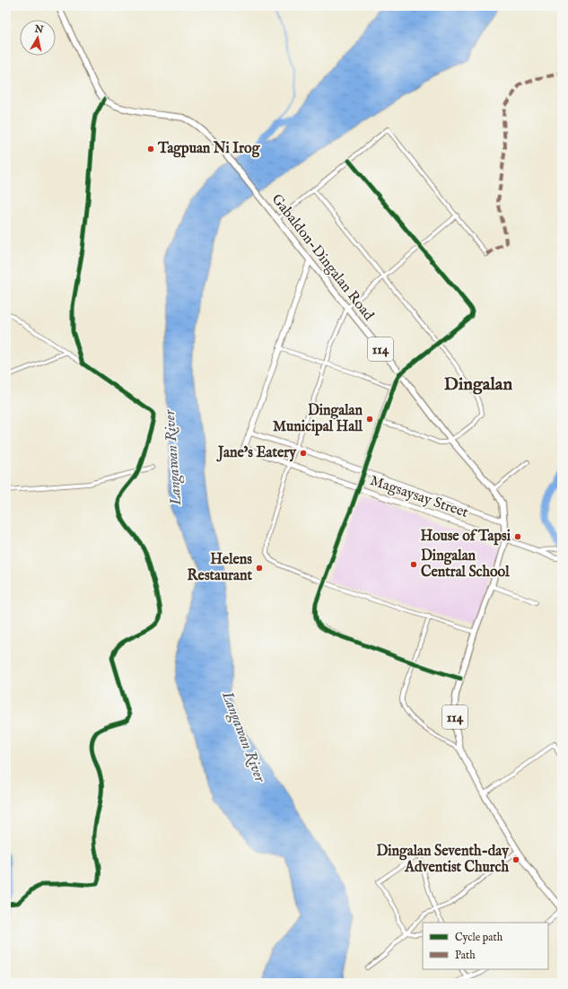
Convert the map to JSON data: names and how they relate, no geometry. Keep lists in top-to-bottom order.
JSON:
{
  "streets": {
    "main road": ["Gabaldon-Dingalan Road", "114"],
    "street": ["Magsaysay Street"]
  },
  "crossings": [
    ["Gabaldon-Dingalan Road", "Magsaysay Street"]
  ],
  "districts": ["Dingalan"],
  "water": ["Langawan River"],
  "places": [
    "Tagpuan Ni Irog",
    "Dingalan Municipal Hall",
    "Jane’s Eatery",
    "House of Tapsi",
    "Dingalan Central School",
    "Helens Restaurant",
    "Dingalan Seventh-day Adventist Church"
  ],
  "legend": ["Cycle path", "Path"],
  "north": "top"
}
